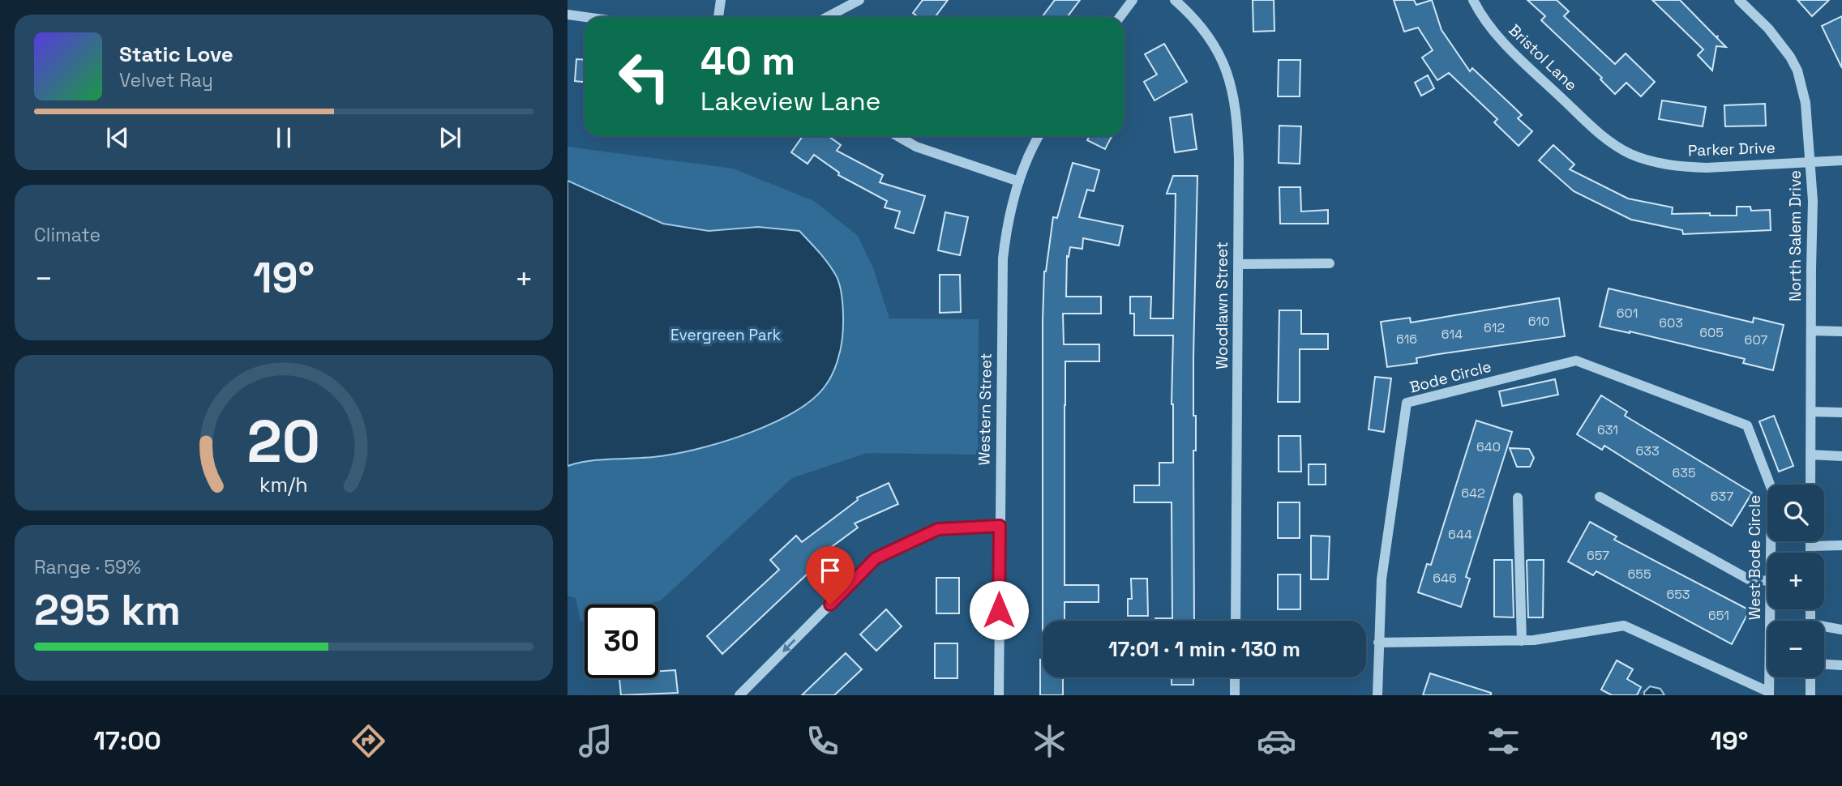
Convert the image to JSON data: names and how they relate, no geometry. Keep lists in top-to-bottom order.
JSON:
{
  "streets": {
    "street": [
      "Bristol Lane",
      "Parker Drive",
      "North Salem Drive",
      "Woodlawn Street",
      "Bode Circle",
      "Western Street",
      "West Bode Circle"
    ]
  },
  "crossings": [
    ["Bristol Lane", "Parker Drive"],
    ["Parker Drive", "North Salem Drive"],
    ["Bode Circle", "West Bode Circle"]
  ],
  "parks": ["Evergreen Park"],
  "house_numbers": [
    "601",
    "610",
    "603",
    "612",
    "605",
    "614",
    "616",
    "607",
    "631",
    "640",
    "633",
    "635",
    "642",
    "637",
    "644",
    "657",
    "655",
    "646",
    "653",
    "651"
  ],
  "page": {
    "turn": ["40 m", "Lakeview Lane"],
    "song": ["Static Love", "Velvet Ray"],
    "tile": [
      "Climate",
      ["Range · 59%", "295 km"]
    ],
    "heat": ["−", "19°", "+"],
    "map_buttons": ["+", "−"],
    "limit": "30",
    "trip": "17:01 · 1 min · 130 m",
    "tabs": ["17:00", "19°"],
    "gauge": ["20", "km/h"]
  }
}
